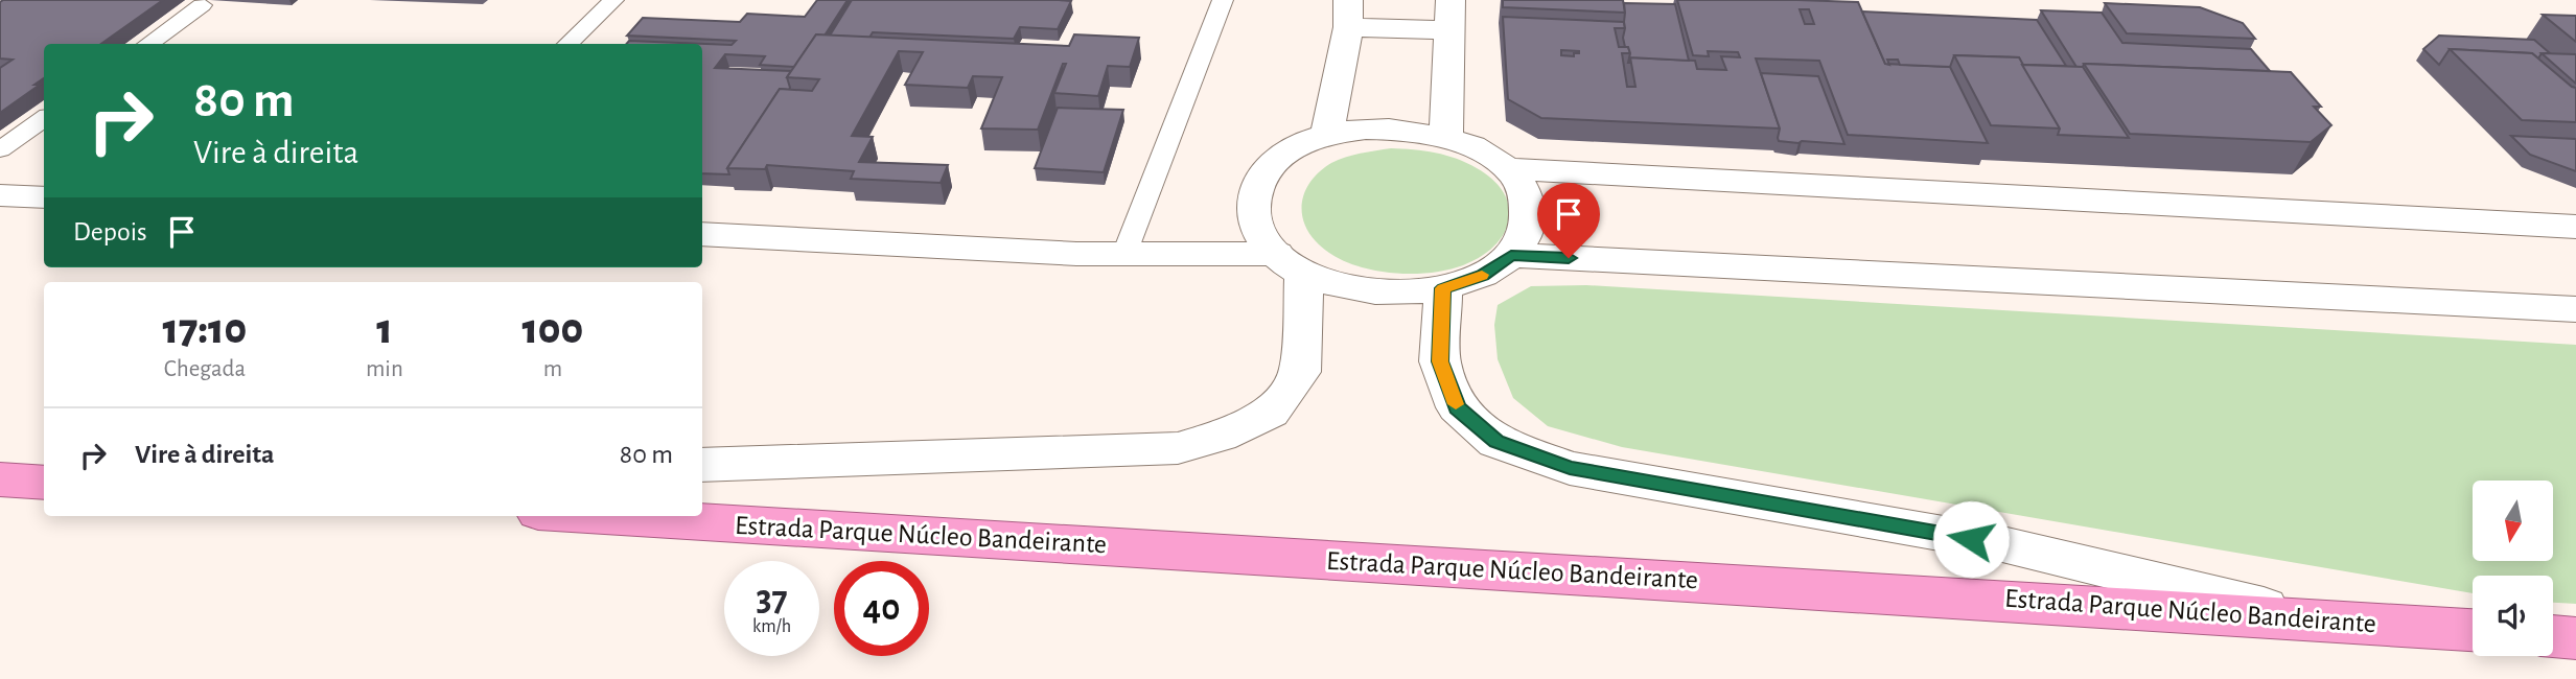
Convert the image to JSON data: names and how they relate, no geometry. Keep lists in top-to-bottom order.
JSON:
{
  "streets": {
    "highway": ["Estrada Parque Núcleo Bandeirante"]
  },
  "north": "bottom",
  "page": {
    "turn": ["80 m", "Vire à direita"],
    "then": "Depois",
    "eta": [
      "17:10",
      "Chegada",
      "1",
      "min",
      "100",
      "m"
    ],
    "list": [
      {
        "name": "Vire à direita",
        "value": "80 m"
      }
    ],
    "speed": "37 km/h",
    "limit": "40"
  }
}
